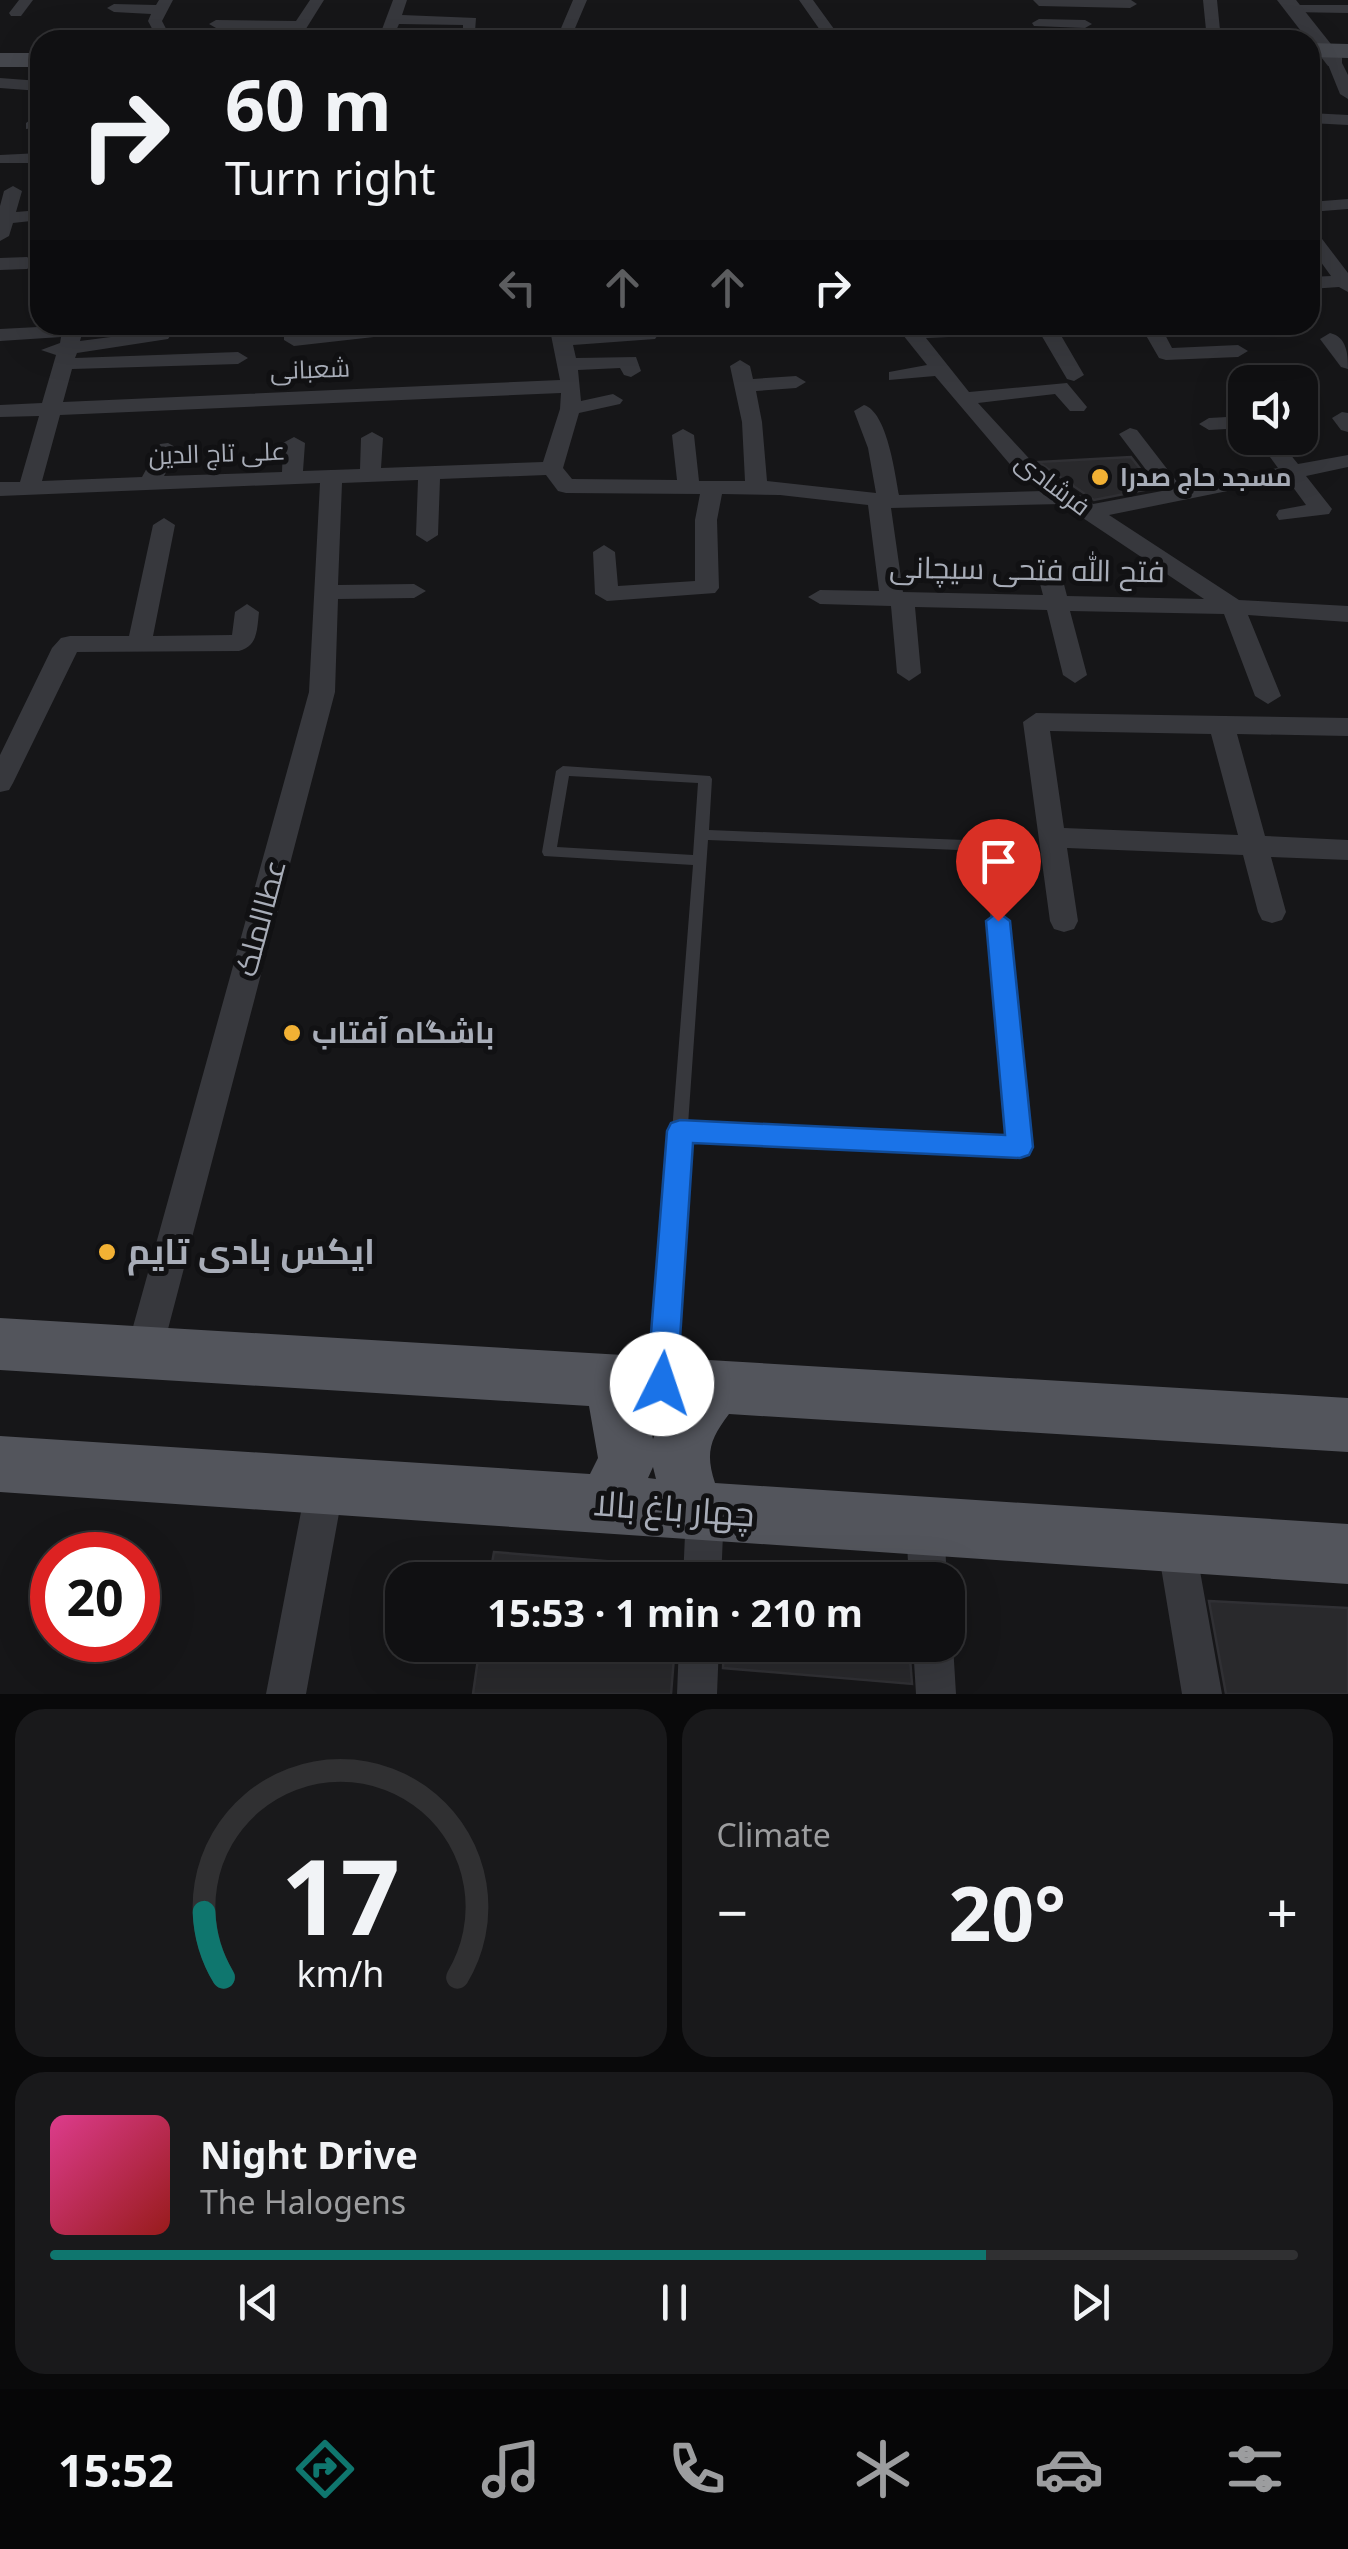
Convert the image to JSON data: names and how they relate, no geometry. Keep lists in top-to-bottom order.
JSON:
{
  "streets": {
    "main road": ["چهار باغ بالا"],
    "street": [
      "شعبانی",
      "علی تاج الدین",
      "فرشادی",
      "فتح الله فتحی سیچانی",
      "عطاالملک"
    ]
  },
  "crossings": [
    ["علی تاج الدین", "عطاالملک"],
    ["فرشادی", "فتح الله فتحی سیچانی"]
  ],
  "places": ["مسجد حاج صدرا", "باشگاه آفتاب", "ایکس بادی تایم"],
  "page": {
    "turn": ["60 m", "Turn right"],
    "limit": "20",
    "trip": "15:53 · 1 min · 210 m",
    "tile": "Climate",
    "heat": ["−", "20°", "+"],
    "song": ["Night Drive", "The Halogens"],
    "tabs": "15:52",
    "gauge": ["17", "km/h"]
  }
}
